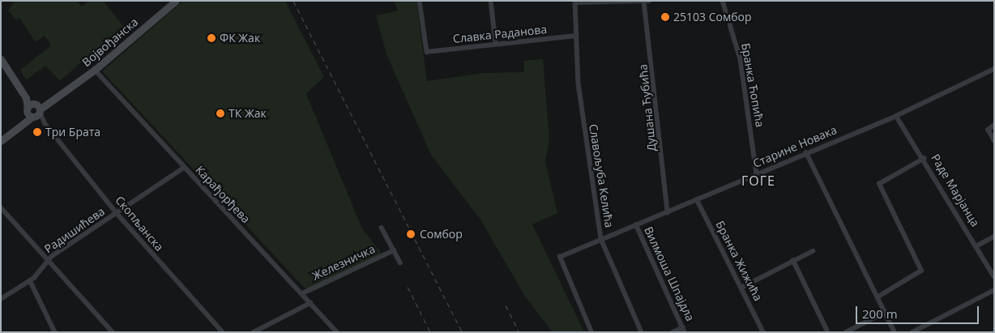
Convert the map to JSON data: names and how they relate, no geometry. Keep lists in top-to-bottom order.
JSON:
{
  "streets": {
    "street": [
      "Славка Раданова",
      "Војвођанска",
      "Бранка Ћопића",
      "Душана Ћубића",
      "Старине Новака",
      "Славољуба Келића",
      "Раде Марјанца",
      "Карађорђева",
      "Скопљанска",
      "Радишићева",
      "Бранка Жижића",
      "Железничка",
      "Вилмоша Шпајдла"
    ]
  },
  "crossings": [
    ["Славка Раданова", "Славољуба Келића"],
    ["Војвођанска", "Карађорђева"],
    ["Војвођанска", "Скопљанска"],
    ["Бранка Ћопића", "Старине Новака"],
    ["Душана Ћубића", "Старине Новака"],
    ["Старине Новака", "Славољуба Келића"],
    ["Старине Новака", "Раде Марјанца"],
    ["Старине Новака", "Бранка Жижића"],
    ["Старине Новака", "Вилмоша Шпајдла"],
    ["Карађорђева", "Радишићева"],
    ["Карађорђева", "Железничка"],
    ["Скопљанска", "Радишићева"]
  ],
  "districts": ["ГОГЕ"],
  "places": [
    "25103 Сомбор",
    "ФК Жак",
    "ТК Жак",
    "Три Брата",
    "Сомбор"
  ],
  "scale_bar": "200 m"
}
